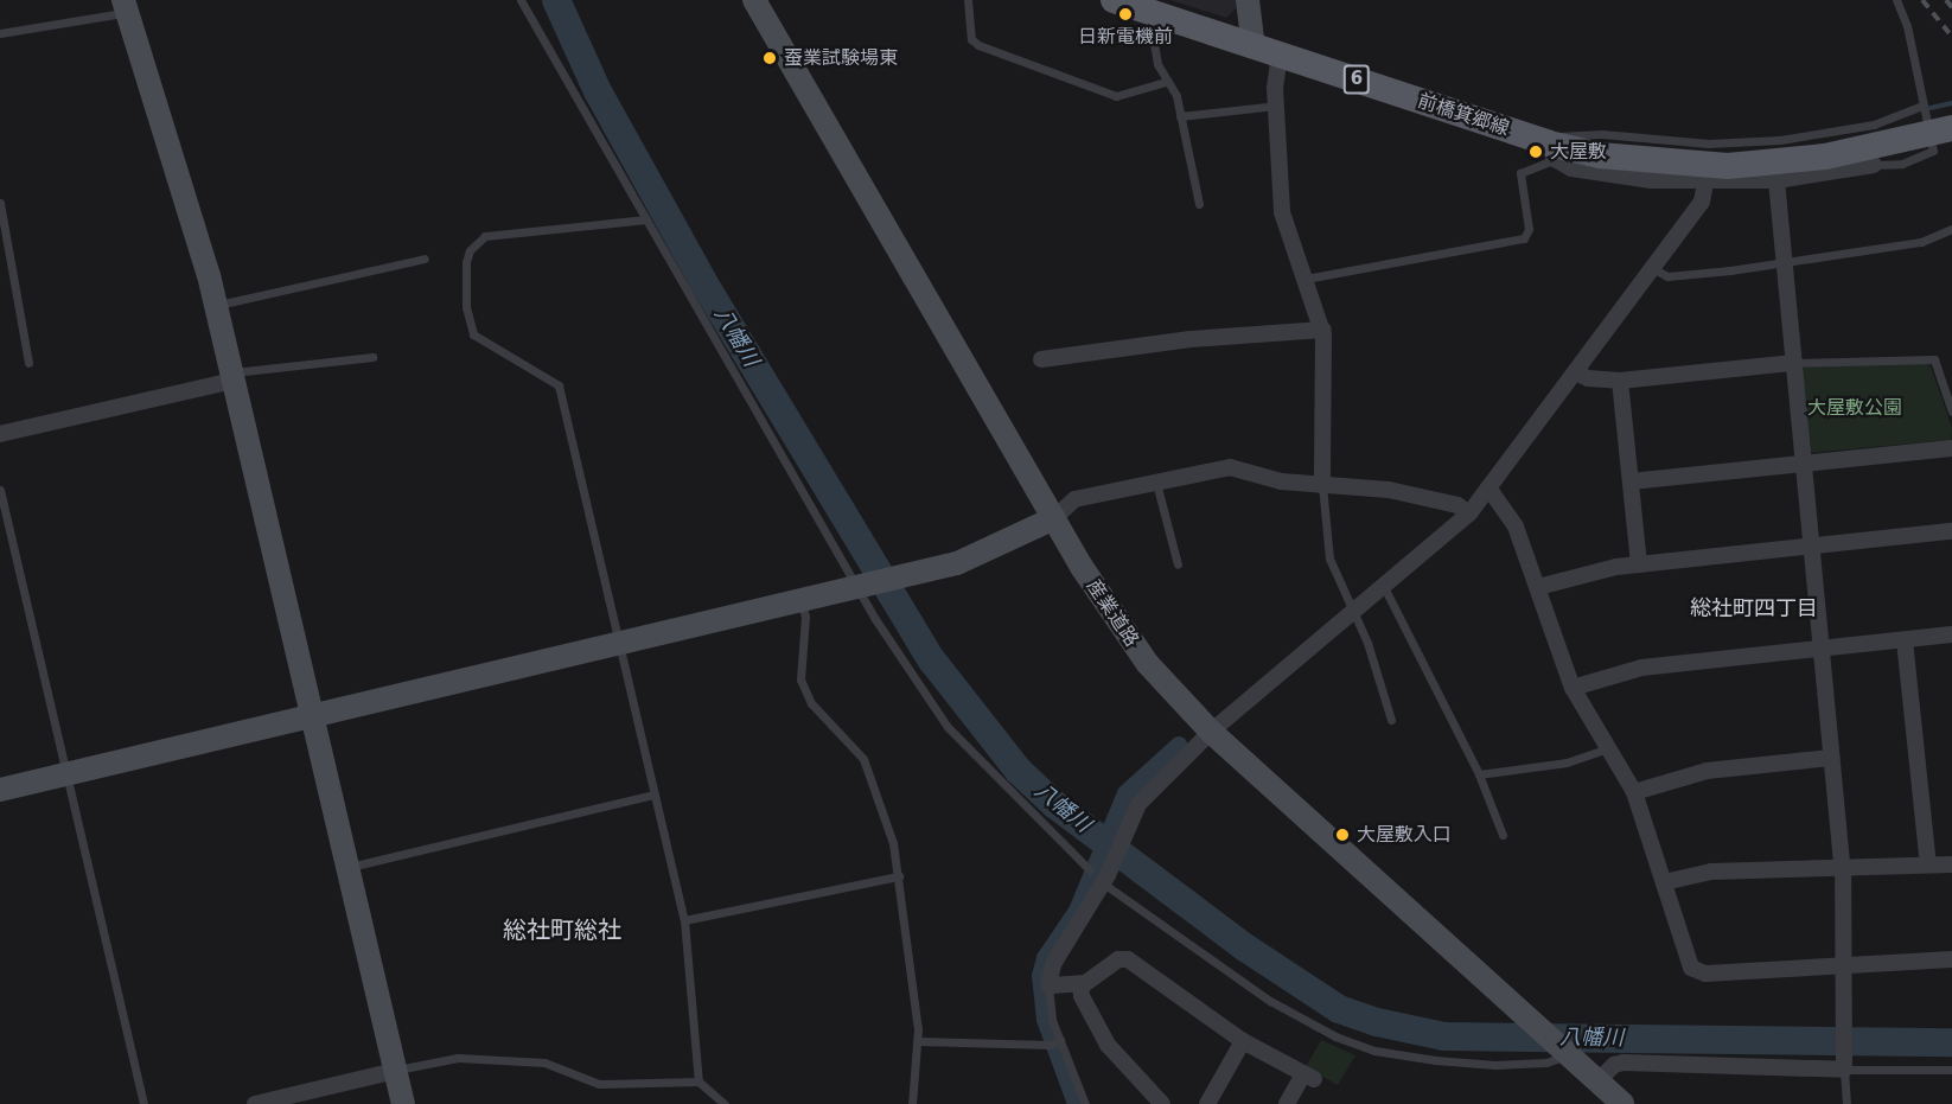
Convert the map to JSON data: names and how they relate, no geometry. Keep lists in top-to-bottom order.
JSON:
{
  "streets": {
    "main road": ["6", "前橋箕郷線"],
    "street": ["産業道路"]
  },
  "districts": ["総社町四丁目", "総社町総社"],
  "water": ["八幡川"],
  "parks": ["大屋敷公園"],
  "places": [
    "日新電機前",
    "蚕業試験場東",
    "大屋敷",
    "大屋敷入口"
  ]
}
